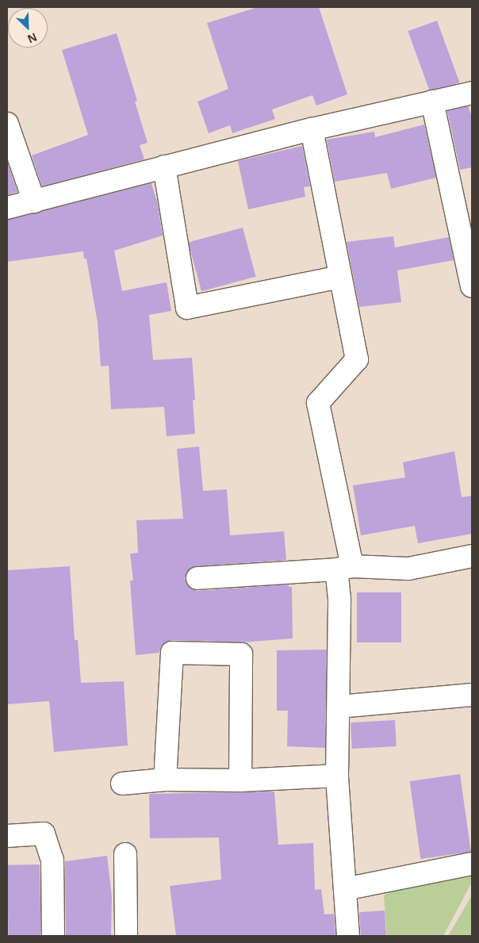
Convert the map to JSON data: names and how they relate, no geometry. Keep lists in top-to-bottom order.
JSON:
{
  "north": "bottom right"
}
